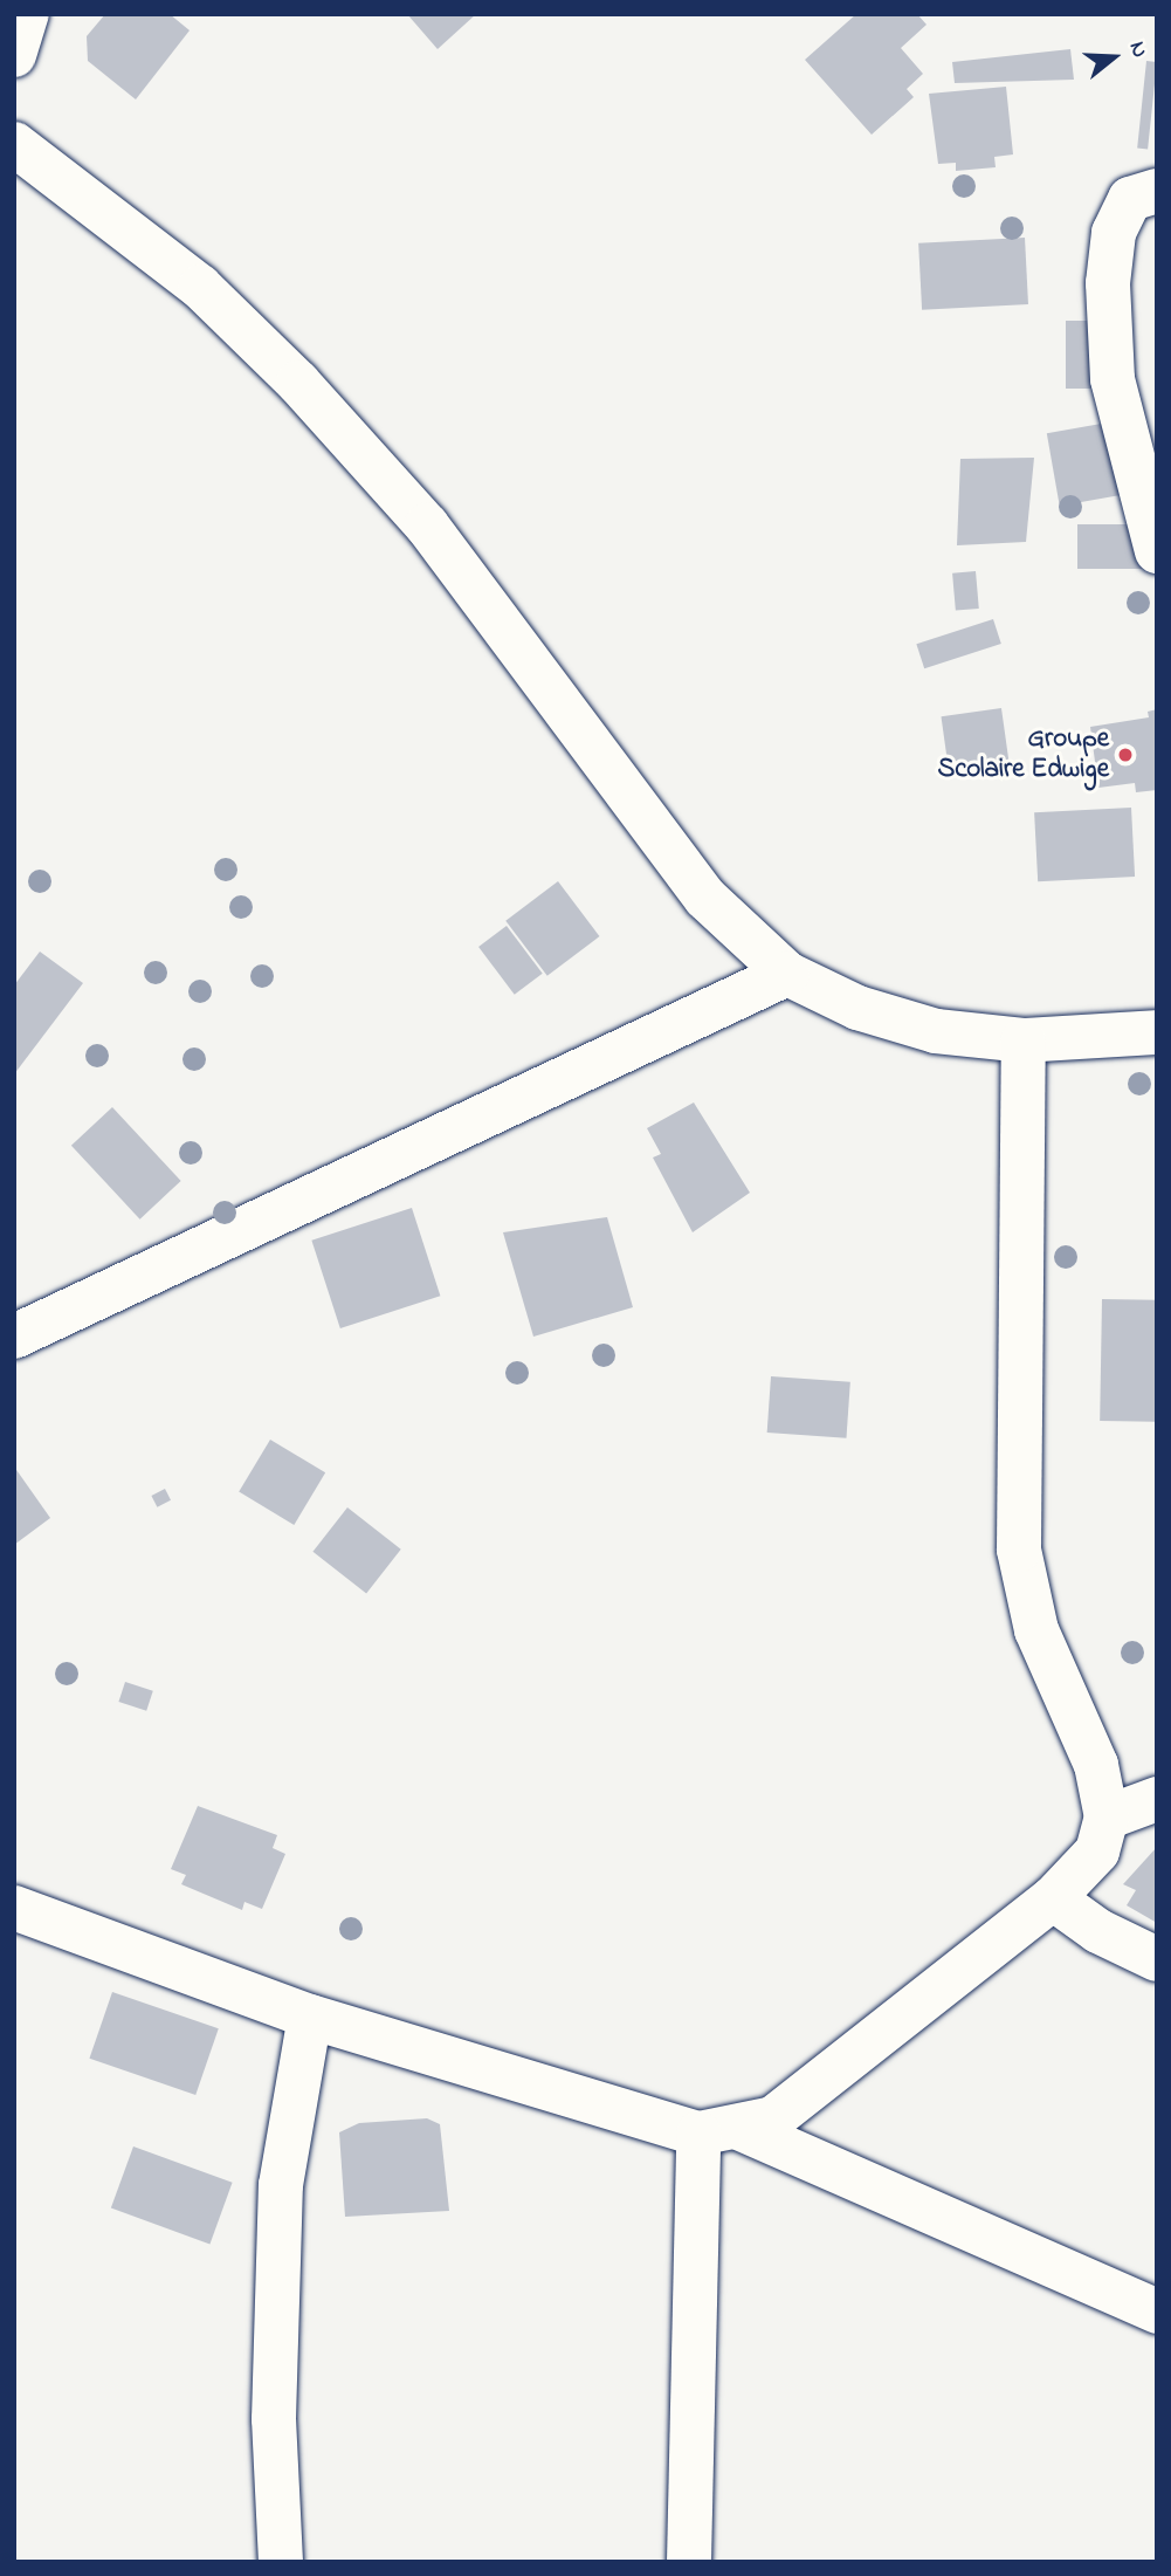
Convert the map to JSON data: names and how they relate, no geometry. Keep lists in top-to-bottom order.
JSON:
{
  "places": ["Groupe Scolaire Edwige"],
  "north": "right"
}
